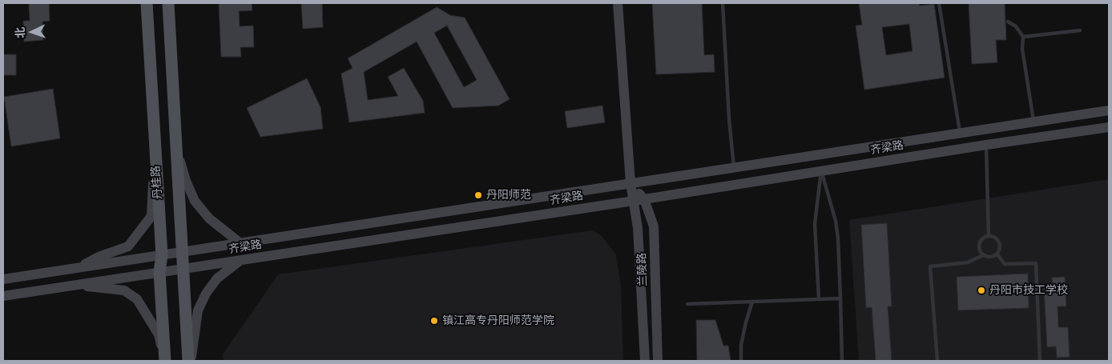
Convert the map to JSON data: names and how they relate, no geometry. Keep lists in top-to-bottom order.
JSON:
{
  "streets": {
    "main road": ["齐梁路", "丹桂路", "兰陵路"]
  },
  "crossings": [
    ["齐梁路", "丹桂路"],
    ["齐梁路", "兰陵路"]
  ],
  "places": ["丹阳师范", "丹阳市技工学校", "镇江高专丹阳师范学院"],
  "north": "left"
}
